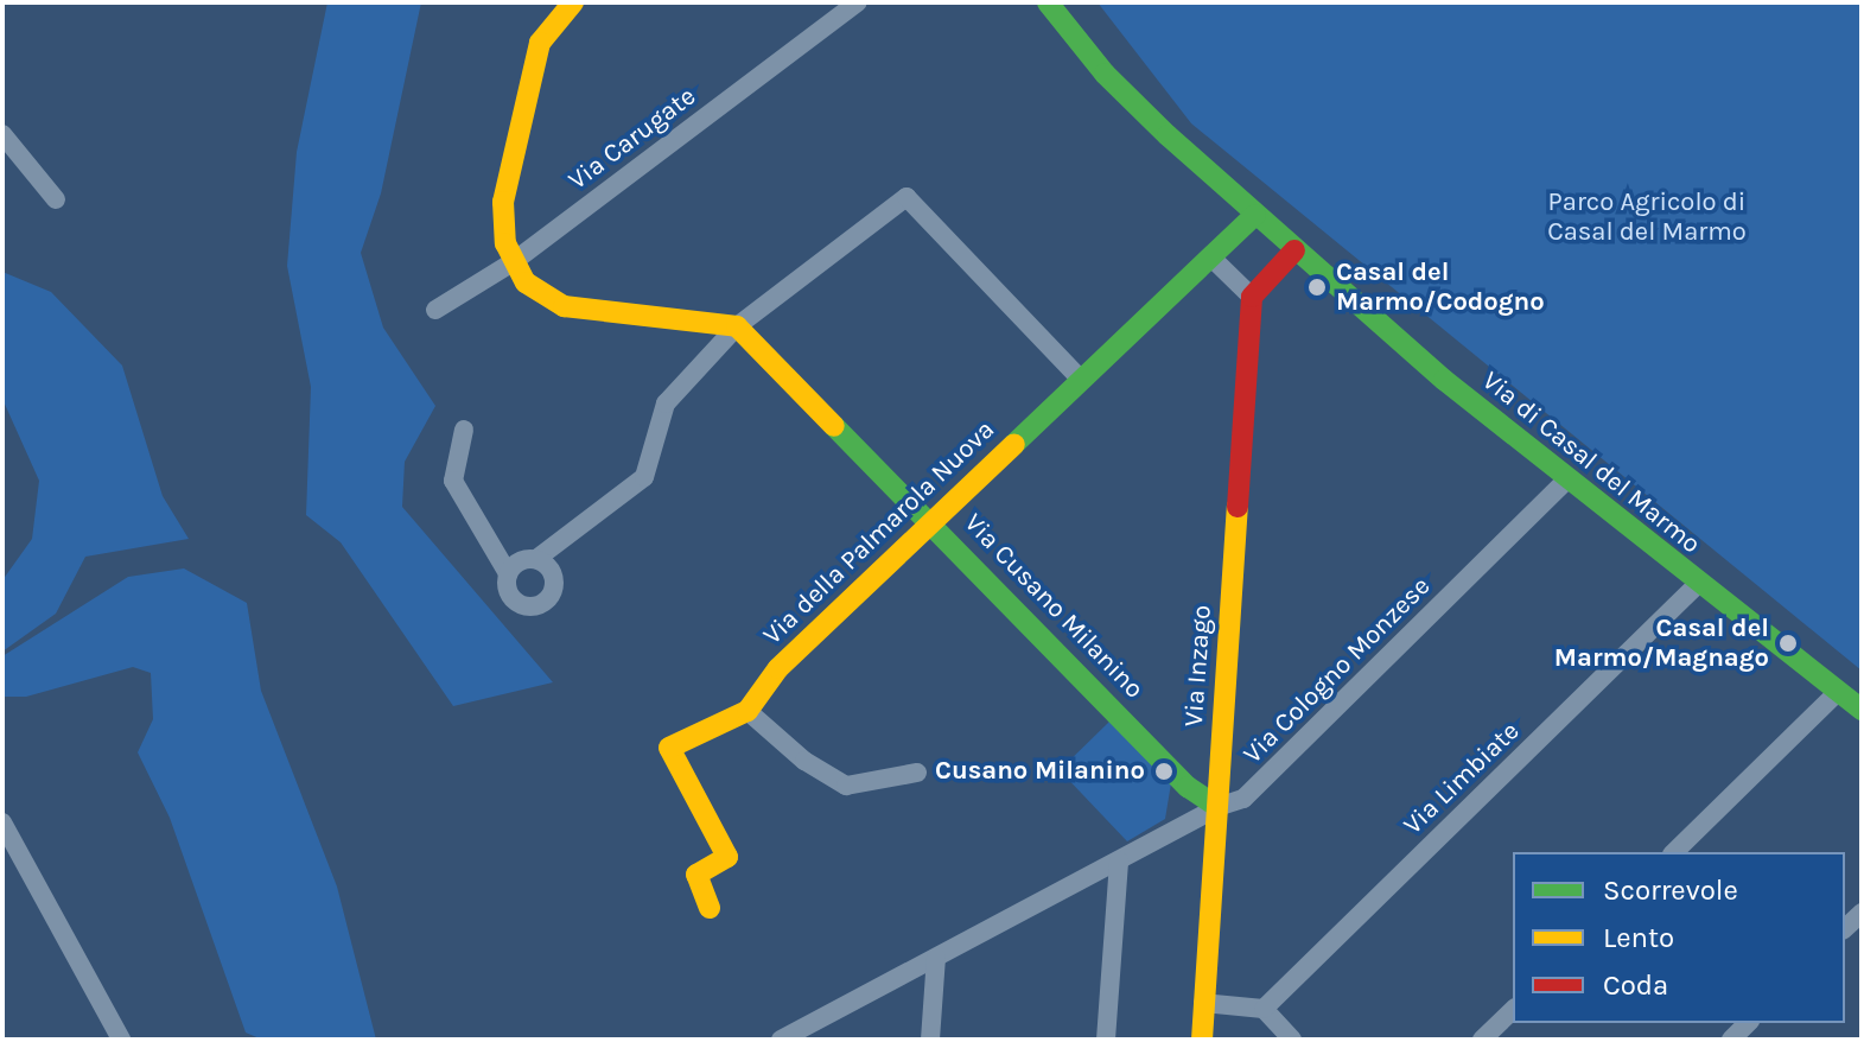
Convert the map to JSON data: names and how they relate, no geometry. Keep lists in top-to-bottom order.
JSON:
{
  "streets": {
    "street": [
      "Via Carugate",
      "Via di Casal del Marmo",
      "Via della Palmarola Nuova",
      "Via Cusano Milanino",
      "Via Inzago",
      "Via Cologno Monzese",
      "Via Limbiate"
    ]
  },
  "crossings": [
    ["Via di Casal del Marmo", "Via della Palmarola Nuova"],
    ["Via di Casal del Marmo", "Via Cologno Monzese"],
    ["Via di Casal del Marmo", "Via Limbiate"],
    ["Via della Palmarola Nuova", "Via Cusano Milanino"],
    ["Via Cusano Milanino", "Via Inzago"],
    ["Via Cusano Milanino", "Via Cologno Monzese"],
    ["Via Inzago", "Via Cologno Monzese"]
  ],
  "parks": ["Parco Agricolo di Casal del Marmo"],
  "places": ["Casal del Marmo/Codogno", "Casal del Marmo/Magnago", "Cusano Milanino"],
  "legend": ["Scorrevole", "Lento", "Coda"]
}
